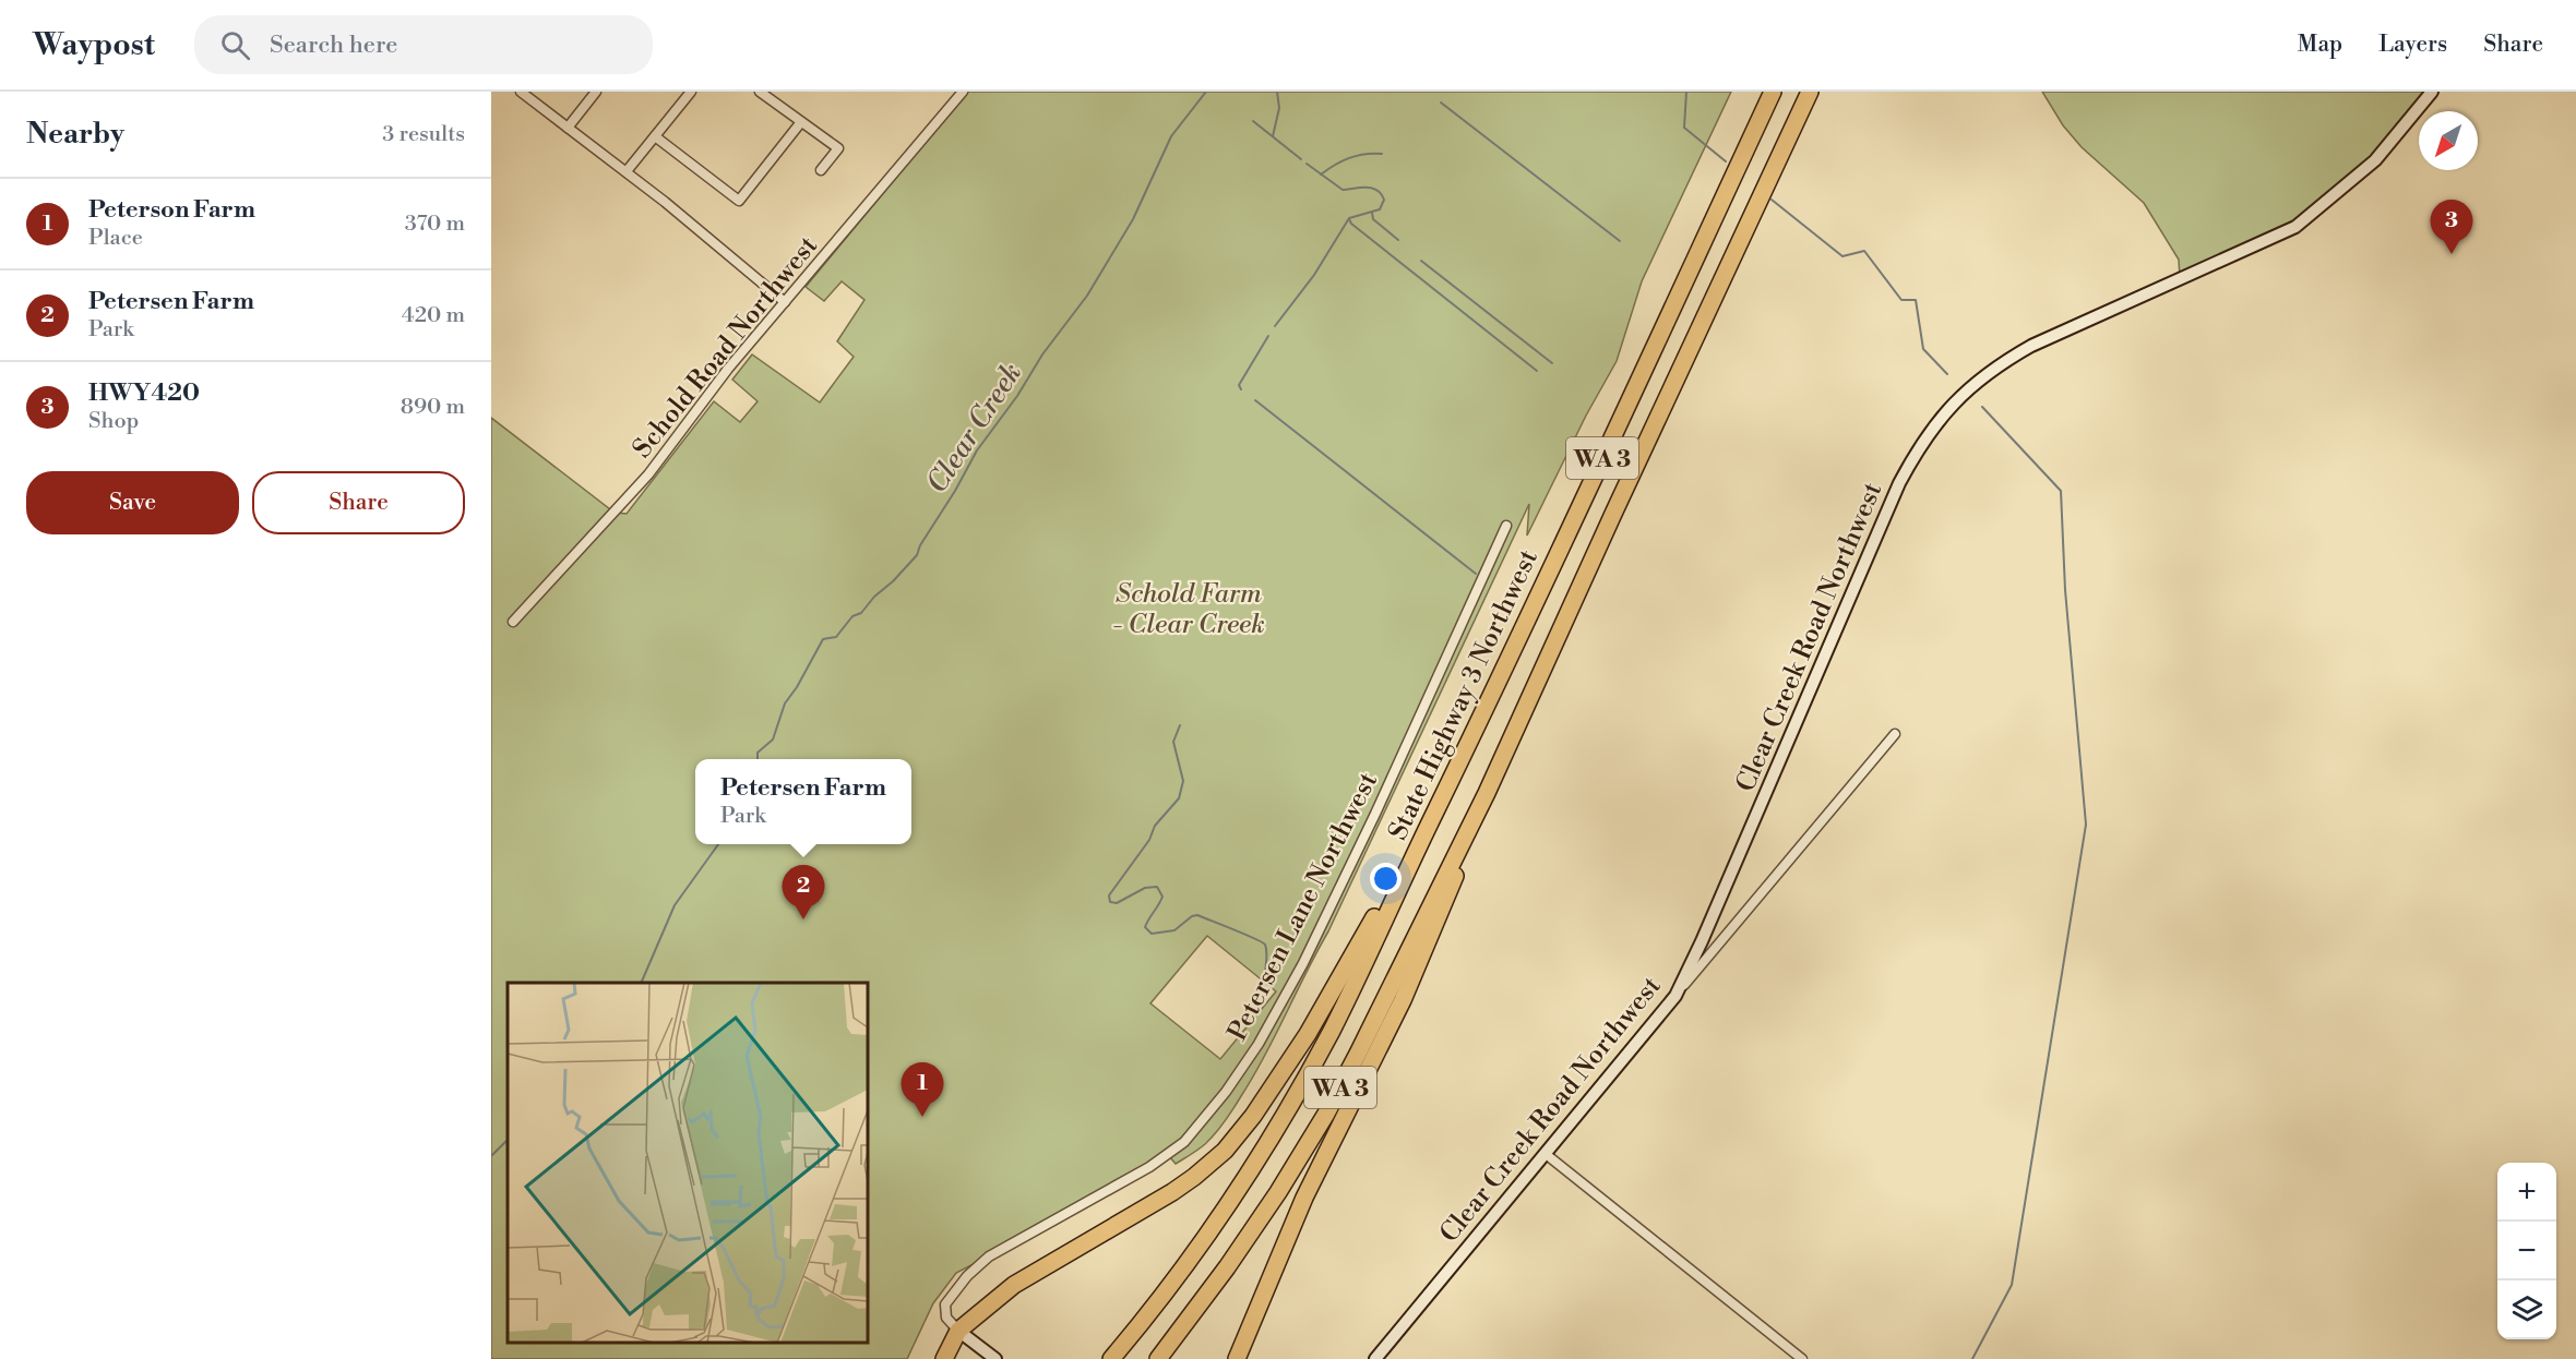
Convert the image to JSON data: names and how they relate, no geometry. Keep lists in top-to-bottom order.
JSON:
{
  "streets": {
    "highway": ["WA 3", "State Highway 3 Northwest"],
    "main road": ["Clear Creek Road Northwest"],
    "street": ["Schold Road Northwest", "Petersen Lane Northwest"]
  },
  "water": ["Clear Creek"],
  "parks": ["Schold Farm - Clear Creek"],
  "north": "bottom left",
  "page": {
    "header": "Waypost",
    "search": "Search here",
    "nav": ["Map", "Layers", "Share"],
    "heading": ["Nearby", "3 results"],
    "list": [
      {
        "mark": "1",
        "name": "Peterson Farm",
        "note": "Place",
        "value": "370 m"
      },
      {
        "mark": "2",
        "name": "Petersen Farm",
        "note": "Park",
        "value": "420 m"
      },
      {
        "mark": "3",
        "name": "HWY420",
        "note": "Shop",
        "value": "890 m"
      }
    ],
    "pins": ["3", "2", "1"],
    "buttons": ["Save", "Share"],
    "popup": ["Petersen Farm", "Park"],
    "map_buttons": ["+", "−"]
  }
}
